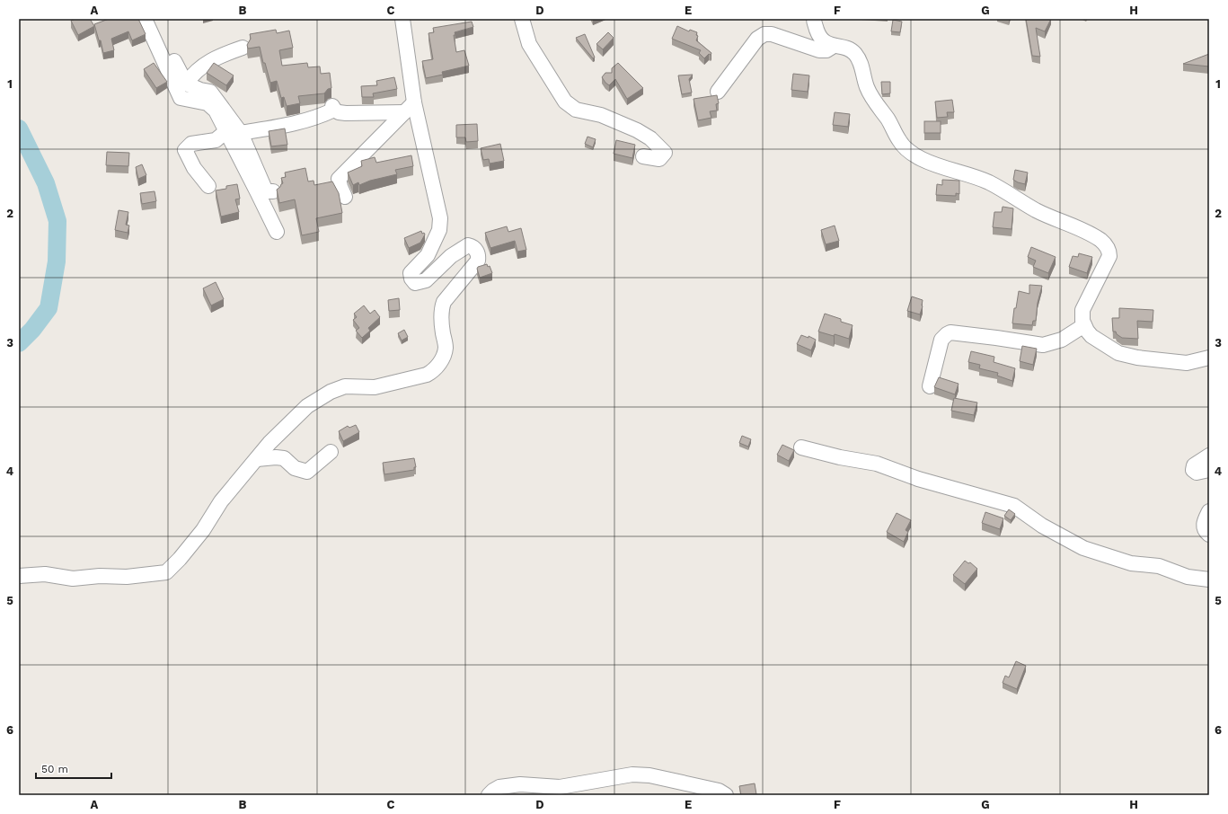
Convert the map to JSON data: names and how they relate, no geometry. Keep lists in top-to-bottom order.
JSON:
{
  "scale_bar": "50 m",
  "grid": {
    "columns": [
      "A",
      "B",
      "C",
      "D",
      "E",
      "F",
      "G",
      "H"
    ],
    "rows": [
      "1",
      "2",
      "3",
      "4",
      "5",
      "6"
    ]
  }
}
